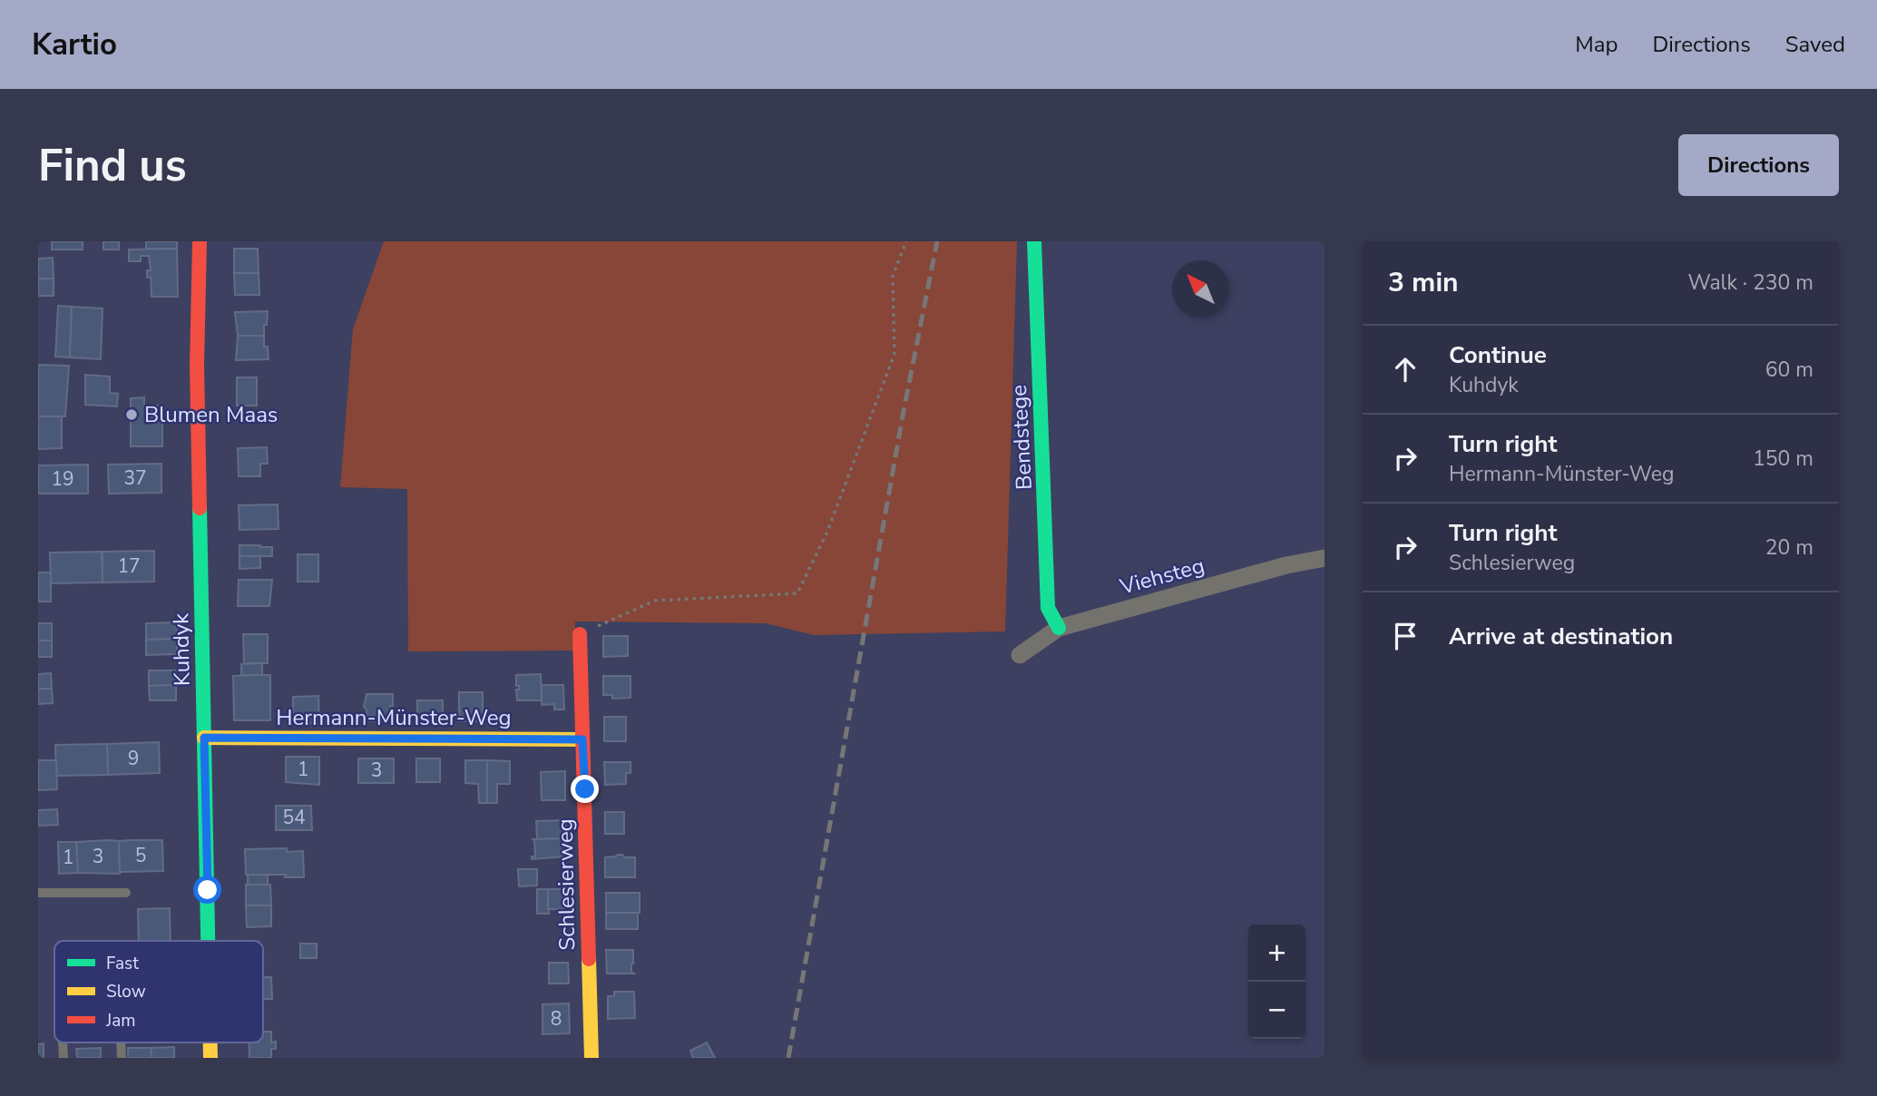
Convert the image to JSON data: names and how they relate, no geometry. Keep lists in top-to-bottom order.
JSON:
{
  "streets": {
    "street": [
      "Bendstege",
      "Viehsteg",
      "Kuhdyk",
      "Hermann-Münster-Weg",
      "Schlesierweg"
    ]
  },
  "crossings": [
    ["Bendstege", "Viehsteg"],
    ["Kuhdyk", "Hermann-Münster-Weg"],
    ["Hermann-Münster-Weg", "Schlesierweg"]
  ],
  "places": ["Blumen Maas"],
  "house_numbers": [
    "37",
    "19",
    "17",
    "9",
    "1",
    "3",
    "54",
    "5",
    "3",
    "1",
    "8"
  ],
  "legend": ["Fast", "Slow", "Jam"],
  "north": "top left",
  "page": {
    "header": "Kartio",
    "nav": ["Map", "Directions", "Saved"],
    "buttons": "Directions",
    "title": "Find us",
    "heading": ["3 min", "Walk · 230 m"],
    "list": [
      ["Continue", "Kuhdyk", "60 m"],
      ["Turn right", "Hermann-Münster-Weg", "150 m"],
      ["Turn right", "Schlesierweg", "20 m"],
      "Arrive at destination"
    ],
    "map_buttons": ["+", "−"]
  }
}
